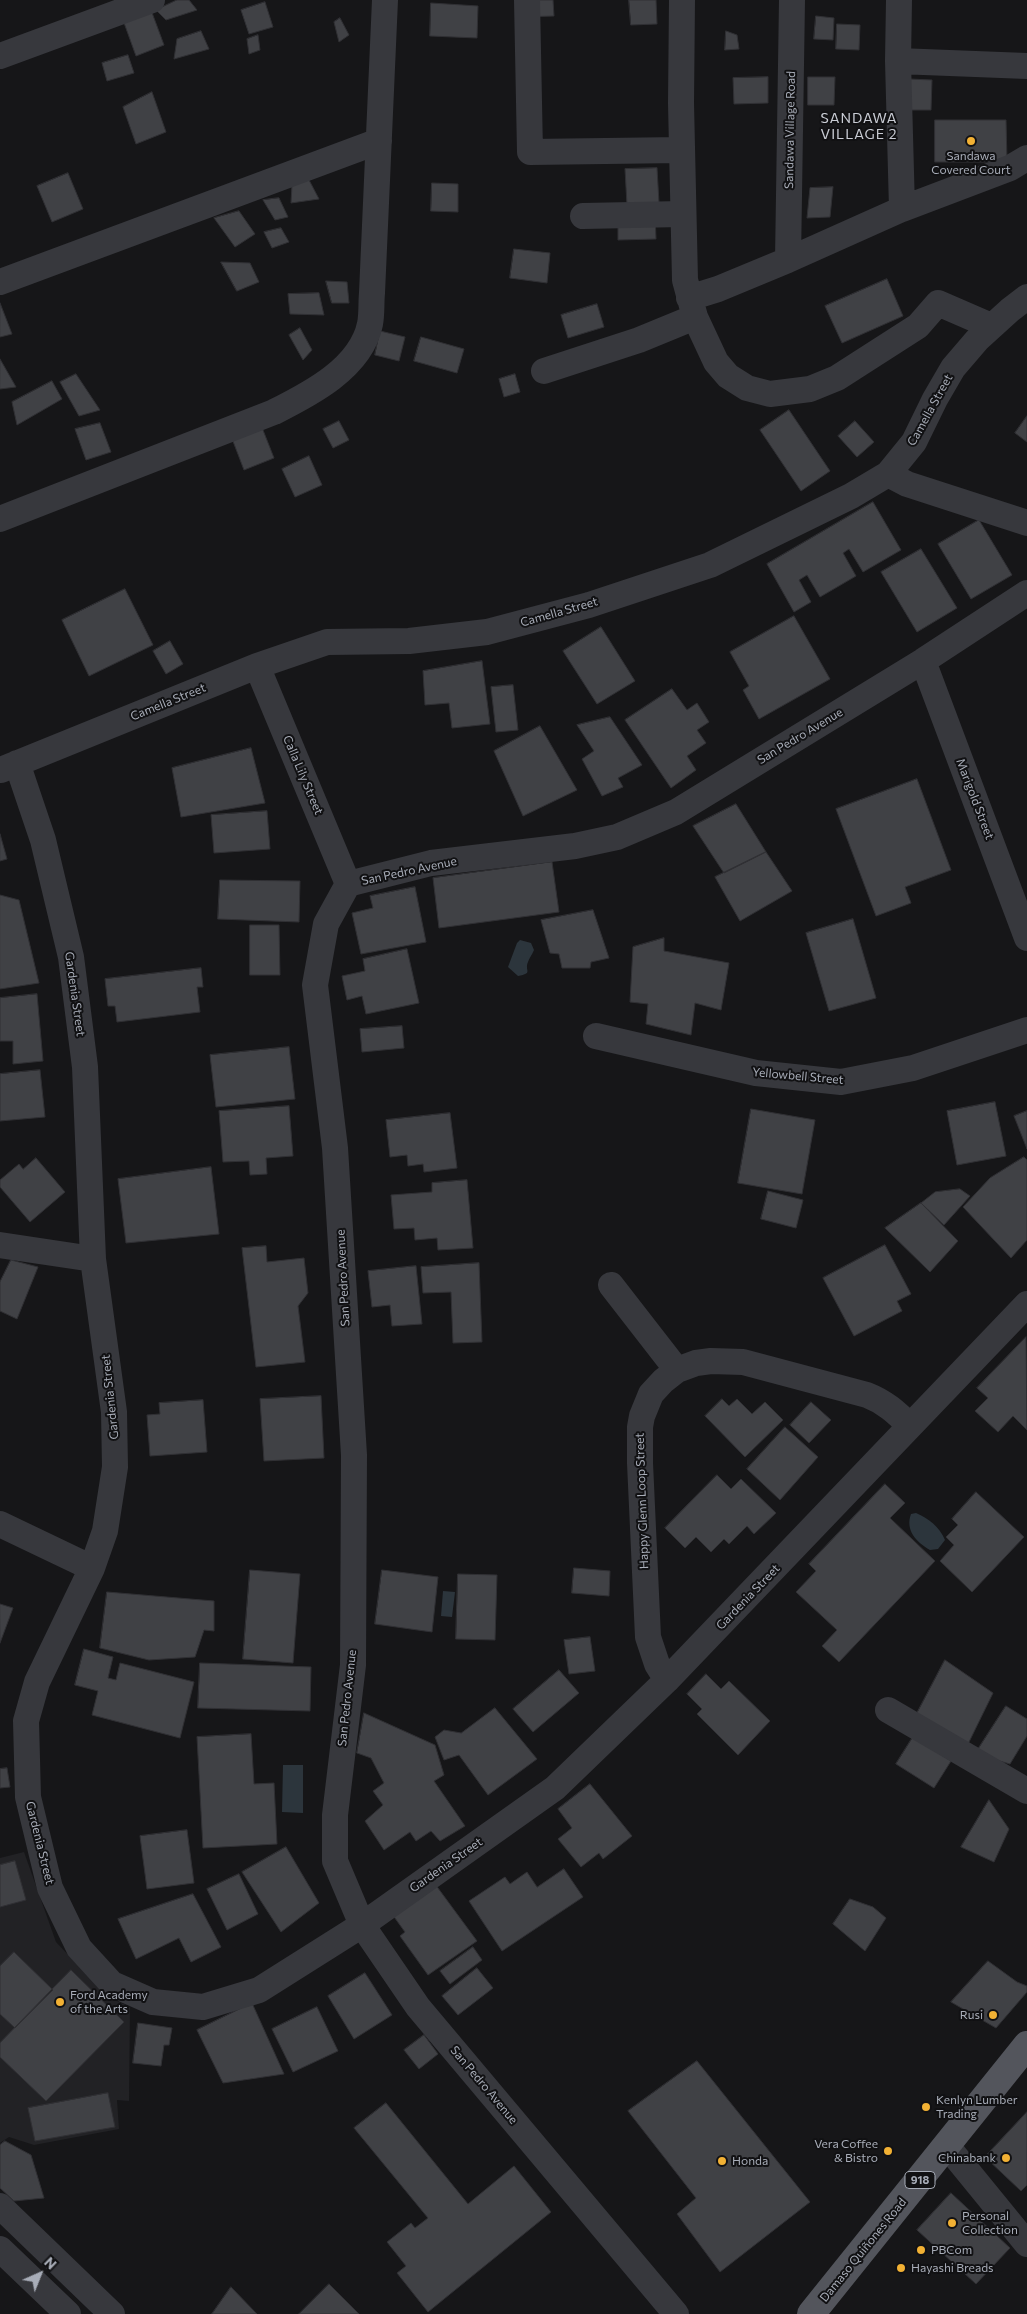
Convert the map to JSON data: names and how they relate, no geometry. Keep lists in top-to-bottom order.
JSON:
{
  "streets": {
    "main road": ["918", "Damaso Quiñones Road"],
    "street": [
      "Sandawa Village Road",
      "Camella Street",
      "San Pedro Avenue",
      "Calla Lily Street",
      "Marigold Street",
      "Gardenia Street",
      "Yellowbell Street",
      "Happy Glenn Loop Street"
    ]
  },
  "crossings": [
    ["Camella Street", "Calla Lily Street"],
    ["Camella Street", "Gardenia Street"],
    ["San Pedro Avenue", "Calla Lily Street"],
    ["San Pedro Avenue", "Marigold Street"],
    ["San Pedro Avenue", "Gardenia Street"],
    ["Gardenia Street", "Happy Glenn Loop Street"]
  ],
  "districts": ["SANDAWA VILLAGE 2"],
  "places": [
    "Sandawa Covered Court",
    "Ford Academy of the Arts",
    "Rusi",
    "Kenlyn Lumber Trading",
    "Vera Coffee & Bistro",
    "Chinabank",
    "Honda",
    "Personal Collection",
    "PBCom",
    "Hayashi Breads"
  ],
  "north": "top right"
}
